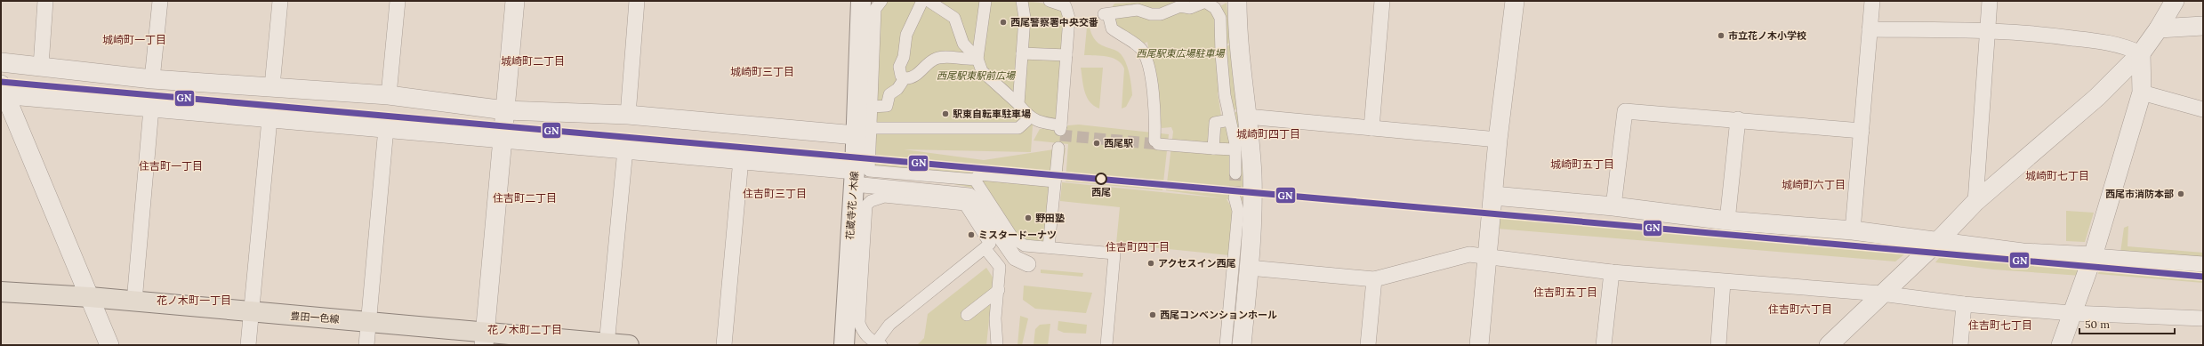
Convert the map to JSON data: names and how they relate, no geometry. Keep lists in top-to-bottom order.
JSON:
{
  "streets": {
    "main road": ["花蔵寺花ノ木線", "豊田一色線"]
  },
  "districts": [
    "城崎町一丁目",
    "城崎町二丁目",
    "城崎町三丁目",
    "城崎町四丁目",
    "城崎町五丁目",
    "住吉町一丁目",
    "城崎町七丁目",
    "城崎町六丁目",
    "住吉町三丁目",
    "住吉町二丁目",
    "住吉町四丁目",
    "住吉町五丁目",
    "花ノ木町一丁目",
    "住吉町六丁目",
    "住吉町七丁目",
    "花ノ木町二丁目"
  ],
  "parks": ["西尾駅東広場駐車場", "西尾駅東駅前広場"],
  "places": [
    "西尾警察署中央交番",
    "市立花ノ木小学校",
    "駅東自転車駐車場",
    "西尾駅",
    "西尾",
    "西尾市消防本部",
    "野田塾",
    "ミスタードーナツ",
    "アクセスイン西尾",
    "西尾コンベンションホール"
  ],
  "lines": ["transit line GN"],
  "scale_bar": "50 m"
}
